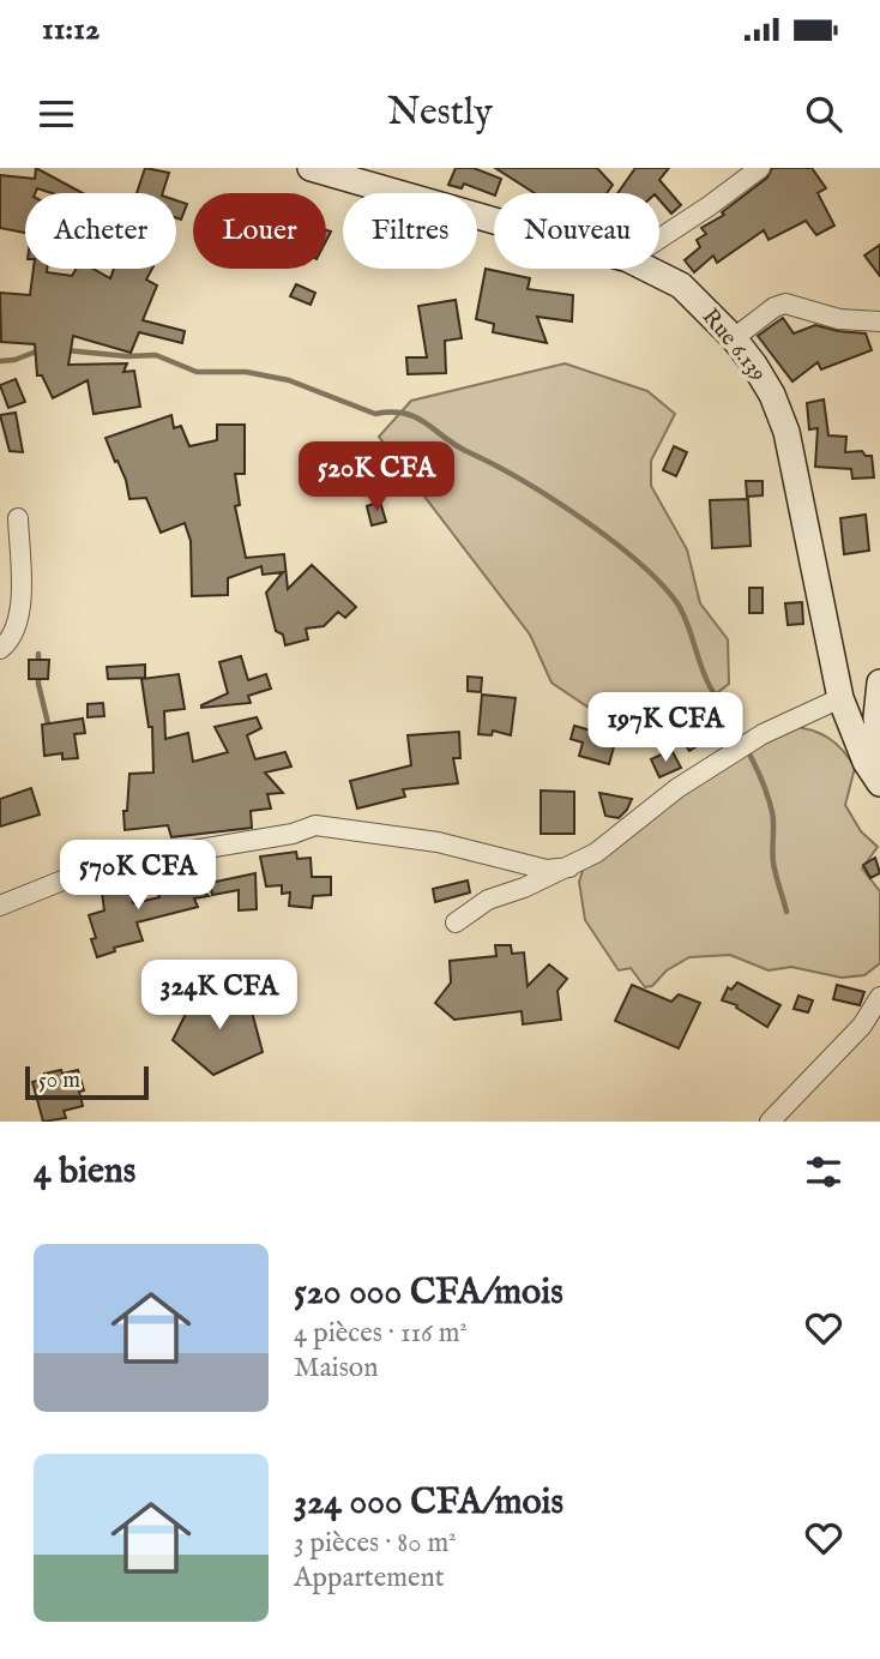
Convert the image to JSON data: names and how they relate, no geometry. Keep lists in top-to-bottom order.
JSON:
{
  "streets": {
    "street": ["Rue 6.139"]
  },
  "scale_bar": "50 m",
  "page": {
    "status": "11:12",
    "header": "Nestly",
    "chip": [
      "Acheter",
      "Louer",
      "Filtres",
      "Nouveau"
    ],
    "price": [
      "520K CFA",
      "197K CFA",
      "570K CFA",
      "324K CFA"
    ],
    "scale": "50 m",
    "heading": "4 biens",
    "list": [
      {
        "name": "520 000 CFA/mois",
        "note": "4 pièces · 116 m² · Maison"
      },
      {
        "name": "324 000 CFA/mois",
        "note": "3 pièces · 80 m² · Appartement"
      }
    ]
  }
}
